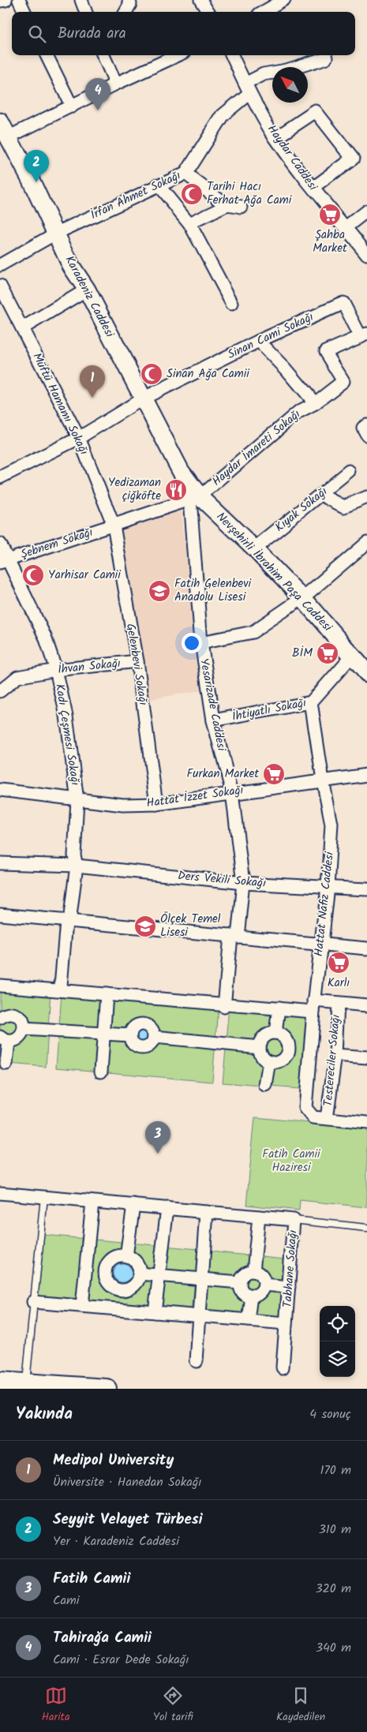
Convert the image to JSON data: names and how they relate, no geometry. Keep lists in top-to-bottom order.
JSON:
{
  "streets": {
    "street": [
      "Haydar Caddesi",
      "İrfan Ahmet Sokağı",
      "Karadeniz Caddesi",
      "Sinan Cami Sokağı",
      "Müftü Hamamı Sokağı",
      "Haydar İmareti Sokağı",
      "Kıyak Sokağı",
      "Şebnem Sokağı",
      "Nevşehirli İbrahim Paşa Caddesi",
      "Gelenbevi Sokağı",
      "İhvan Sokağı",
      "Yesarizade Caddesi",
      "İhtiyatlı Sokağı",
      "Kadı Çeşmesi Sokağı",
      "Hattat İzzet Sokağı",
      "Ders Vekili Sokağı",
      "Hattat Nafiz Caddesi",
      "Testereciler Sokağı",
      "Tabhane Sokağı"
    ]
  },
  "crossings": [
    ["Haydar Caddesi", "İrfan Ahmet Sokağı"],
    ["İrfan Ahmet Sokağı", "Karadeniz Caddesi"],
    ["Karadeniz Caddesi", "Sinan Cami Sokağı"],
    ["Karadeniz Caddesi", "Nevşehirli İbrahim Paşa Caddesi"],
    ["Sinan Cami Sokağı", "Müftü Hamamı Sokağı"],
    ["Sinan Cami Sokağı", "Haydar İmareti Sokağı"],
    ["Müftü Hamamı Sokağı", "Şebnem Sokağı"],
    ["Müftü Hamamı Sokağı", "Gelenbevi Sokağı"],
    ["Haydar İmareti Sokağı", "Şebnem Sokağı"],
    ["Haydar İmareti Sokağı", "Nevşehirli İbrahim Paşa Caddesi"],
    ["Haydar İmareti Sokağı", "Yesarizade Caddesi"],
    ["Kıyak Sokağı", "Nevşehirli İbrahim Paşa Caddesi"],
    ["Şebnem Sokağı", "Nevşehirli İbrahim Paşa Caddesi"],
    ["Şebnem Sokağı", "Gelenbevi Sokağı"],
    ["Şebnem Sokağı", "Yesarizade Caddesi"],
    ["Şebnem Sokağı", "Kadı Çeşmesi Sokağı"],
    ["Nevşehirli İbrahim Paşa Caddesi", "Yesarizade Caddesi"],
    ["Nevşehirli İbrahim Paşa Caddesi", "İhtiyatlı Sokağı"],
    ["Gelenbevi Sokağı", "İhvan Sokağı"],
    ["Gelenbevi Sokağı", "Hattat İzzet Sokağı"],
    ["İhvan Sokağı", "Kadı Çeşmesi Sokağı"],
    ["Yesarizade Caddesi", "İhtiyatlı Sokağı"],
    ["Yesarizade Caddesi", "Hattat İzzet Sokağı"],
    ["Yesarizade Caddesi", "Ders Vekili Sokağı"],
    ["İhtiyatlı Sokağı", "Hattat Nafiz Caddesi"],
    ["Kadı Çeşmesi Sokağı", "Hattat İzzet Sokağı"],
    ["Kadı Çeşmesi Sokağı", "Ders Vekili Sokağı"],
    ["Hattat İzzet Sokağı", "Hattat Nafiz Caddesi"],
    ["Ders Vekili Sokağı", "Hattat Nafiz Caddesi"],
    ["Hattat Nafiz Caddesi", "Testereciler Sokağı"]
  ],
  "parks": ["Fatih Camii Haziresi"],
  "places": {
    "mosque": ["Tarihi Hacı Ferhat Ağa Cami", "Sinan Ağa Camii", "Yarhisar Camii"],
    "supermarket": [
      "Şahba Market",
      "BİM",
      "Furkan Market",
      "Karlı"
    ],
    "restaurant": ["Yedizaman çiğköfte"],
    "school or university": ["Fatih Gelenbevi Anadolu Lisesi", "Ölçek Temel Lisesi"]
  },
  "north": "top left",
  "page": {
    "search": "Burada ara",
    "pins": [
      "4",
      "2",
      "1",
      "3"
    ],
    "heading": ["Yakında", "4 sonuç"],
    "list": [
      {
        "mark": "1",
        "name": "Medipol University",
        "note": "Üniversite · Hanedan Sokağı",
        "value": "170 m"
      },
      {
        "mark": "2",
        "name": "Seyyit Velayet Türbesi",
        "note": "Yer · Karadeniz Caddesi",
        "value": "310 m"
      },
      {
        "mark": "3",
        "name": "Fatih Camii",
        "note": "Cami",
        "value": "320 m"
      },
      {
        "mark": "4",
        "name": "Tahirağa Camii",
        "note": "Cami · Esrar Dede Sokağı",
        "value": "340 m"
      }
    ],
    "nav": ["Harita", "Yol tarifi", "Kaydedilen"]
  }
}
